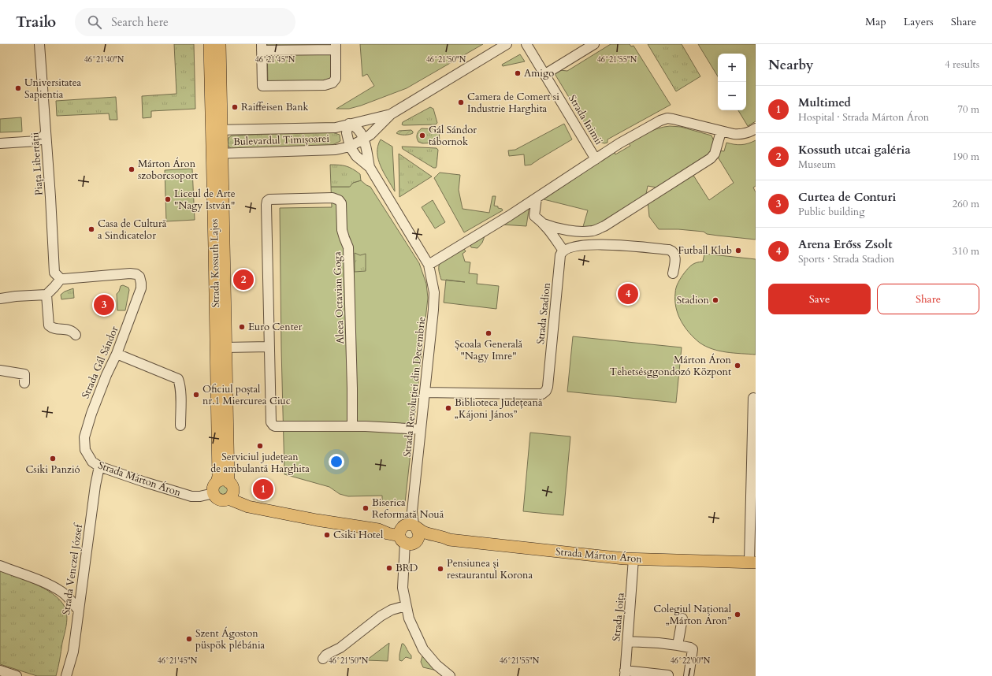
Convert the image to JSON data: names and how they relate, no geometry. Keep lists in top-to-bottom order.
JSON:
{
  "streets": {
    "main road": ["Strada Kossuth Lajos", "Strada Márton Áron"],
    "street": [
      "Strada Inimii",
      "Bulevardul Timișoarei",
      "Piața Libertății",
      "Aleea Octavian Goga",
      "Strada Stadion",
      "Strada Gál Sándor",
      "Strada Revoluției din Decembrie",
      "Strada Venczel József",
      "Strada Joița"
    ]
  },
  "crossings": [
    ["Bulevardul Timișoarei", "Strada Kossuth Lajos"],
    ["Bulevardul Timișoarei", "Strada Revoluției din Decembrie"],
    ["Piața Libertății", "Strada Gál Sándor"],
    ["Strada Kossuth Lajos", "Strada Márton Áron"],
    ["Aleea Octavian Goga", "Strada Revoluției din Decembrie"],
    ["Strada Stadion", "Strada Revoluției din Decembrie"],
    ["Strada Gál Sándor", "Strada Márton Áron"],
    ["Strada Revoluției din Decembrie", "Strada Márton Áron"],
    ["Strada Márton Áron", "Strada Venczel József"],
    ["Strada Márton Áron", "Strada Joița"]
  ],
  "places": [
    "Amigo",
    "Universitatea Sapientia",
    "Camera de Comert si Industrie Harghita",
    "Raiffeisen Bank",
    "Gál Sándor tábornok",
    "Márton Áron szoborcsoport",
    "Liceul de Arte \"Nagy István\"",
    "Casa de Cultură a Sindicatelor",
    "Futball Klub",
    "Stadion",
    "Euro Center",
    "Școala Generală \"Nagy Imre\"",
    "Márton Áron Tehetsésggondozó Központ",
    "Oficiul poștal nr.1 Miercurea Ciuc",
    "Biblioteca Județeană „Kájoni János”",
    "Serviciul județean de ambulantă Harghita",
    "Csiki Panzió",
    "Biserica Reformată Nouă",
    "Csiki Hotel",
    "BRD",
    "Pensiunea și restaurantul Korona",
    "Colegiul Național „Márton Áron”",
    "Szent Ágoston püspök plébánia"
  ],
  "page": {
    "header": "Trailo",
    "search": "Search here",
    "nav": ["Map", "Layers", "Share"],
    "heading": ["Nearby", "4 results"],
    "map_buttons": ["+", "−"],
    "list": [
      {
        "mark": "1",
        "name": "Multimed",
        "note": "Hospital · Strada Márton Áron",
        "value": "70 m"
      },
      {
        "mark": "2",
        "name": "Kossuth utcai galéria",
        "note": "Museum",
        "value": "190 m"
      },
      {
        "mark": "3",
        "name": "Curtea de Conturi",
        "note": "Public building",
        "value": "260 m"
      },
      {
        "mark": "4",
        "name": "Arena Erőss Zsolt",
        "note": "Sports · Strada Stadion",
        "value": "310 m"
      }
    ],
    "pins": [
      "2",
      "4",
      "3",
      "1"
    ],
    "buttons": ["Save", "Share"]
  },
  "coordinates": [
    "46°21'40\"N",
    "46°21'45\"N",
    "46°21'50\"N",
    "46°21'55\"N",
    "46°22'00\"N"
  ]
}
